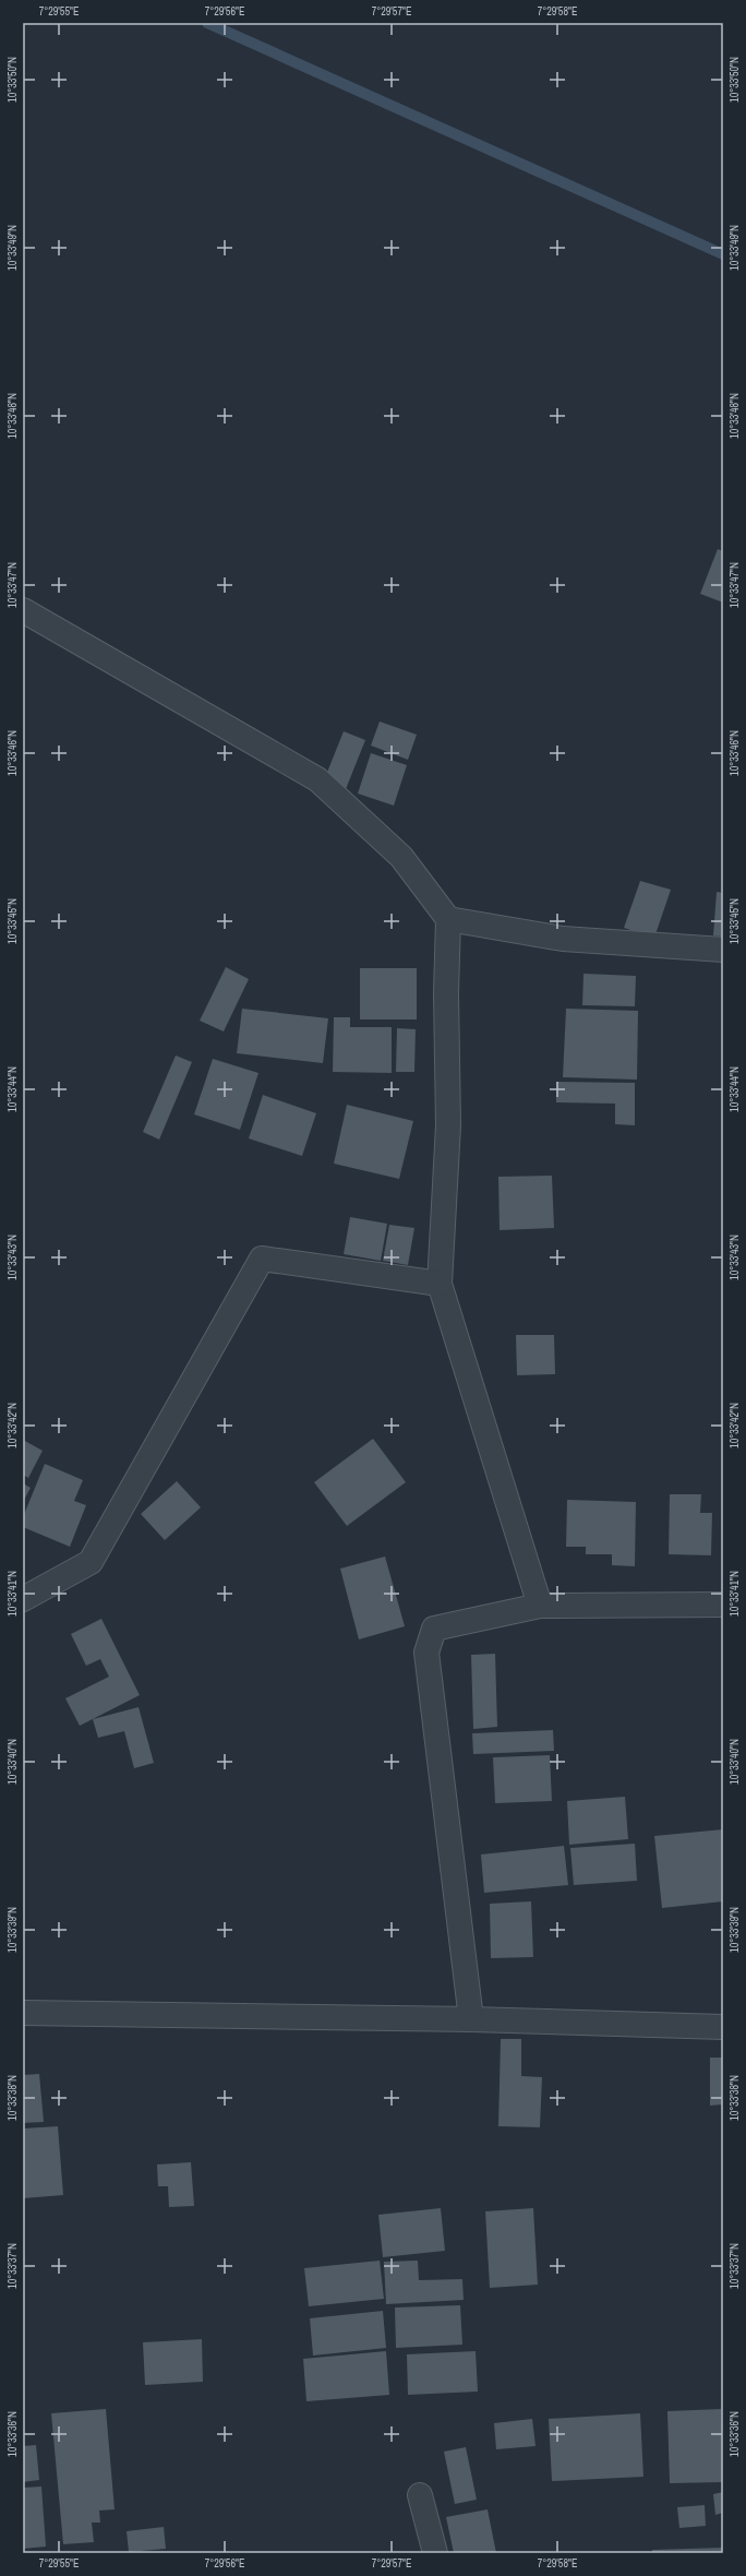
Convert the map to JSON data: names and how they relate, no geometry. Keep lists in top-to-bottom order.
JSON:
{
  "coordinates": [
    "7°29'55\"E",
    "7°29'56\"E",
    "7°29'57\"E",
    "7°29'58\"E",
    "10°33'50\"N",
    "10°33'49\"N",
    "10°33'48\"N",
    "10°33'47\"N",
    "10°33'46\"N",
    "10°33'45\"N",
    "10°33'44\"N",
    "10°33'43\"N",
    "10°33'42\"N",
    "10°33'41\"N",
    "10°33'40\"N",
    "10°33'39\"N",
    "10°33'38\"N",
    "10°33'37\"N",
    "10°33'36\"N"
  ]
}
